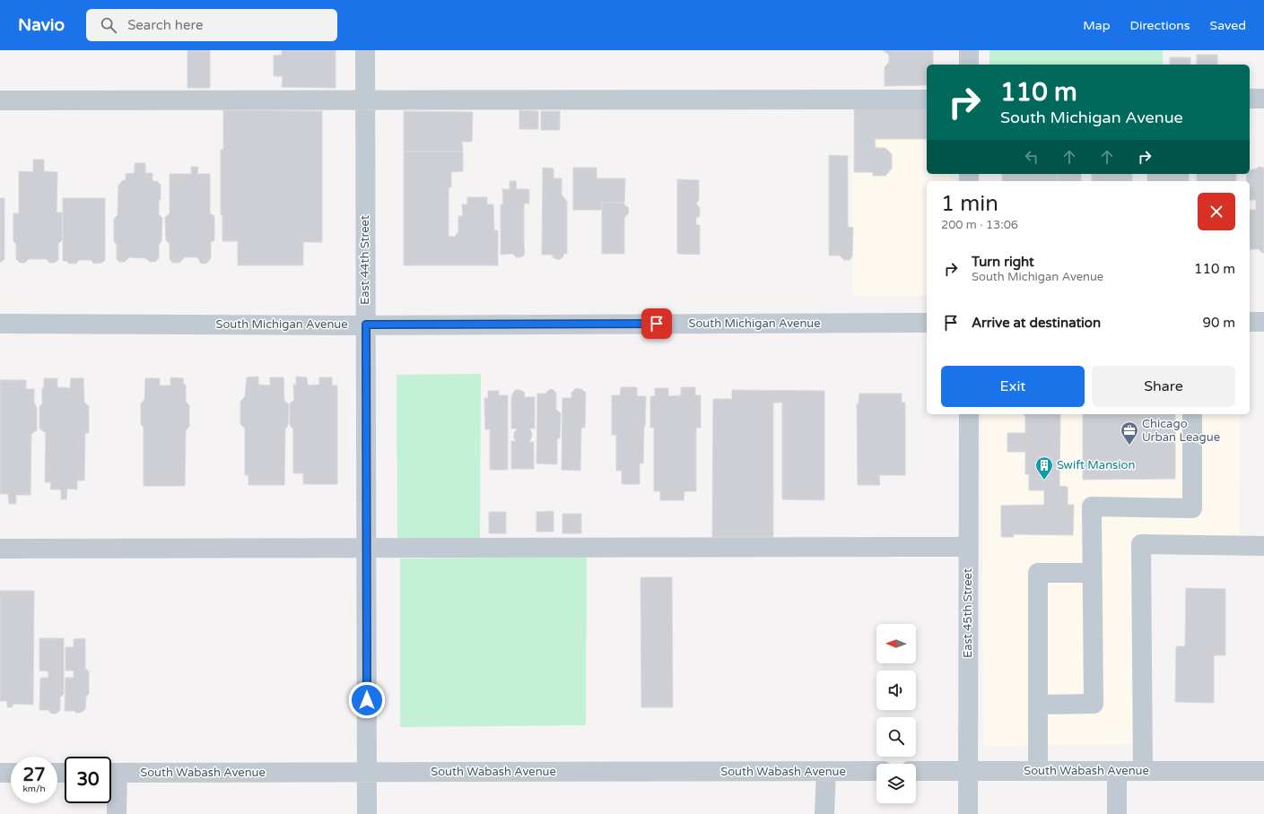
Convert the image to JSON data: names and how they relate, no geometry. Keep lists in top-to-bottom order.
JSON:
{
  "streets": {
    "street": [
      "East 44th Street",
      "South Michigan Avenue",
      "East 45th Street",
      "South Wabash Avenue"
    ]
  },
  "crossings": [
    ["East 44th Street", "South Michigan Avenue"],
    ["East 44th Street", "South Wabash Avenue"],
    ["East 45th Street", "South Wabash Avenue"]
  ],
  "places": {
    "office": ["Chicago Urban League"],
    "building": ["Swift Mansion"]
  },
  "north": "left",
  "page": {
    "header": "Navio",
    "search": "Search here",
    "nav": ["Map", "Directions", "Saved"],
    "turn": ["110 m", "South Michigan Avenue"],
    "heading": ["1 min", "200 m · 13:06"],
    "list": [
      {
        "name": "Turn right",
        "note": "South Michigan Avenue",
        "value": "110 m"
      },
      {
        "name": "Arrive at destination",
        "value": "90 m"
      }
    ],
    "buttons": ["Exit", "Share"],
    "speed": "27 km/h",
    "limit": "30"
  }
}
